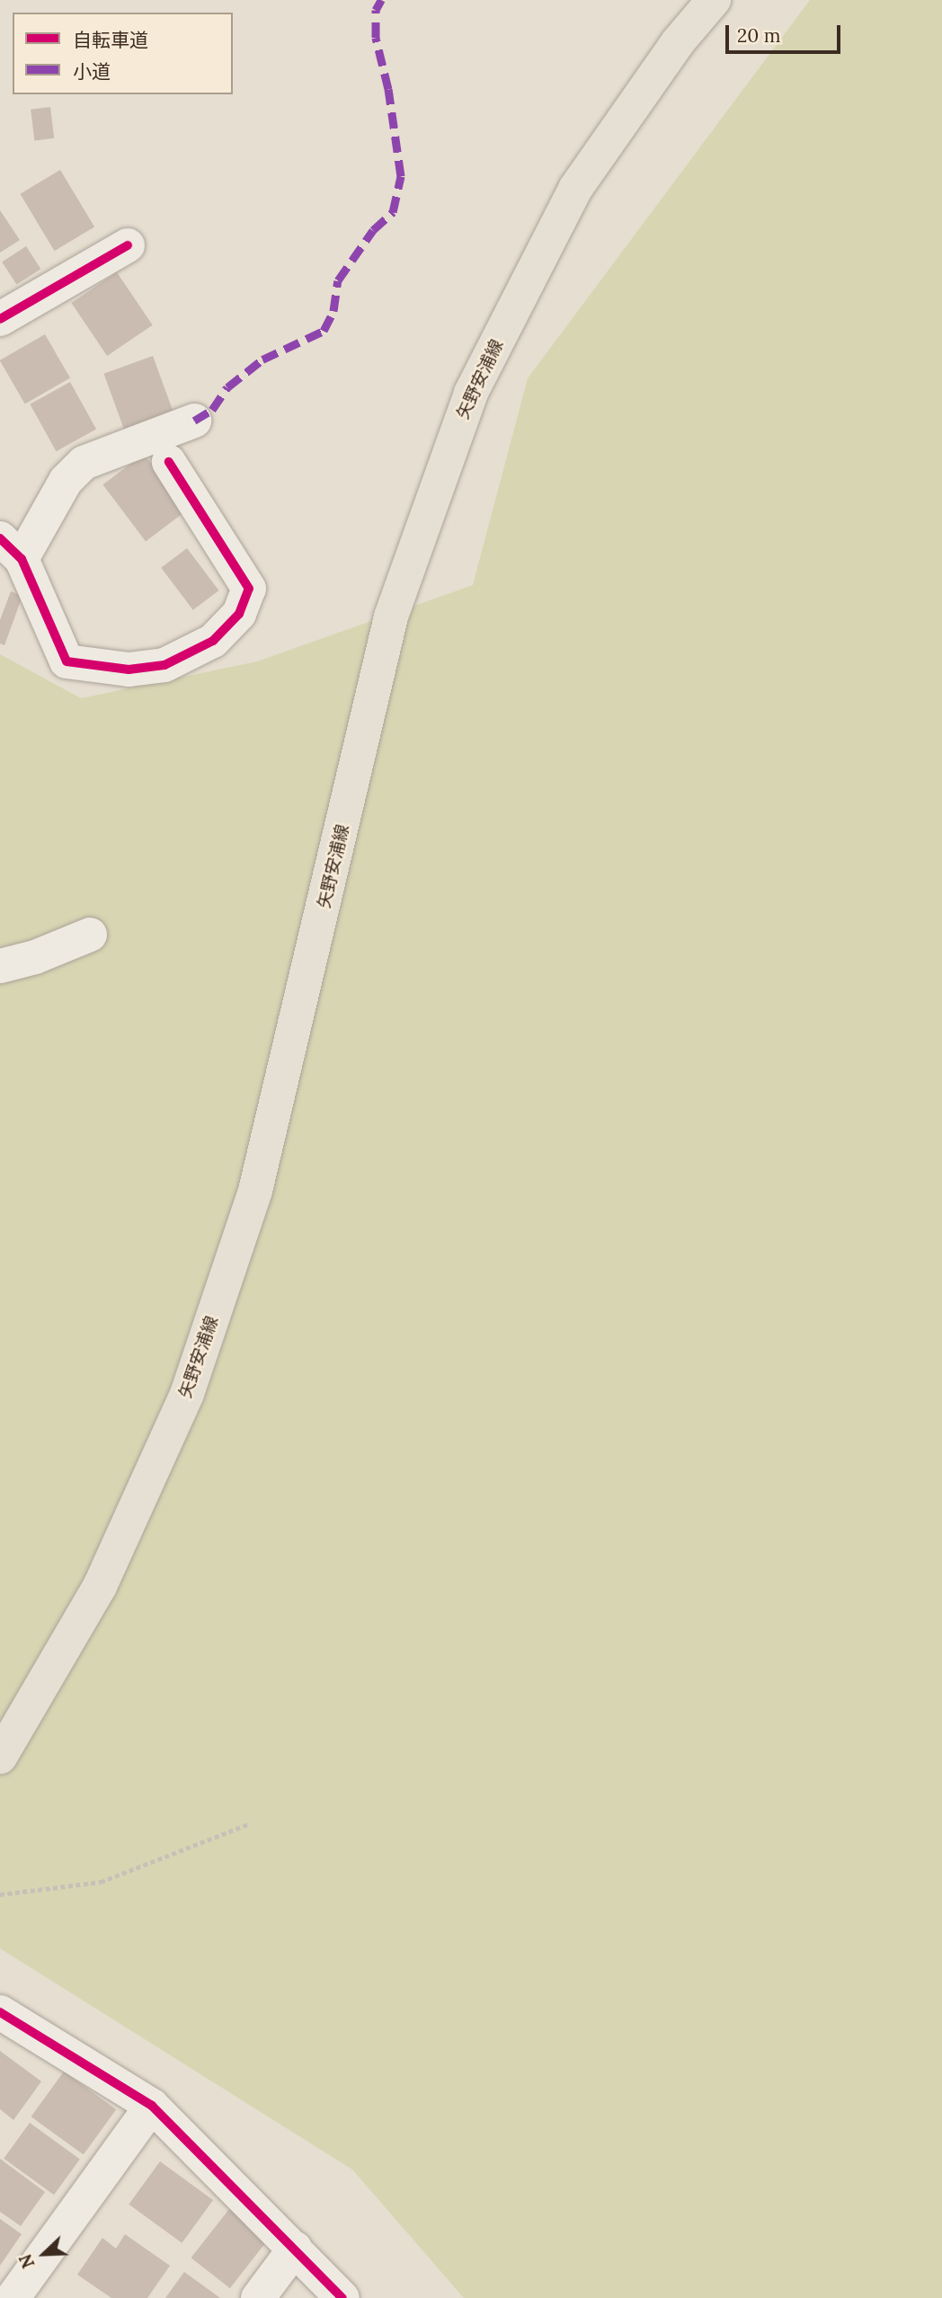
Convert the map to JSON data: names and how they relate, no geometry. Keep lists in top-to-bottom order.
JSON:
{
  "streets": {
    "main road": ["矢野安浦線"]
  },
  "legend": ["自転車道", "小道"],
  "scale_bar": "20 m",
  "north": "bottom left"
}
